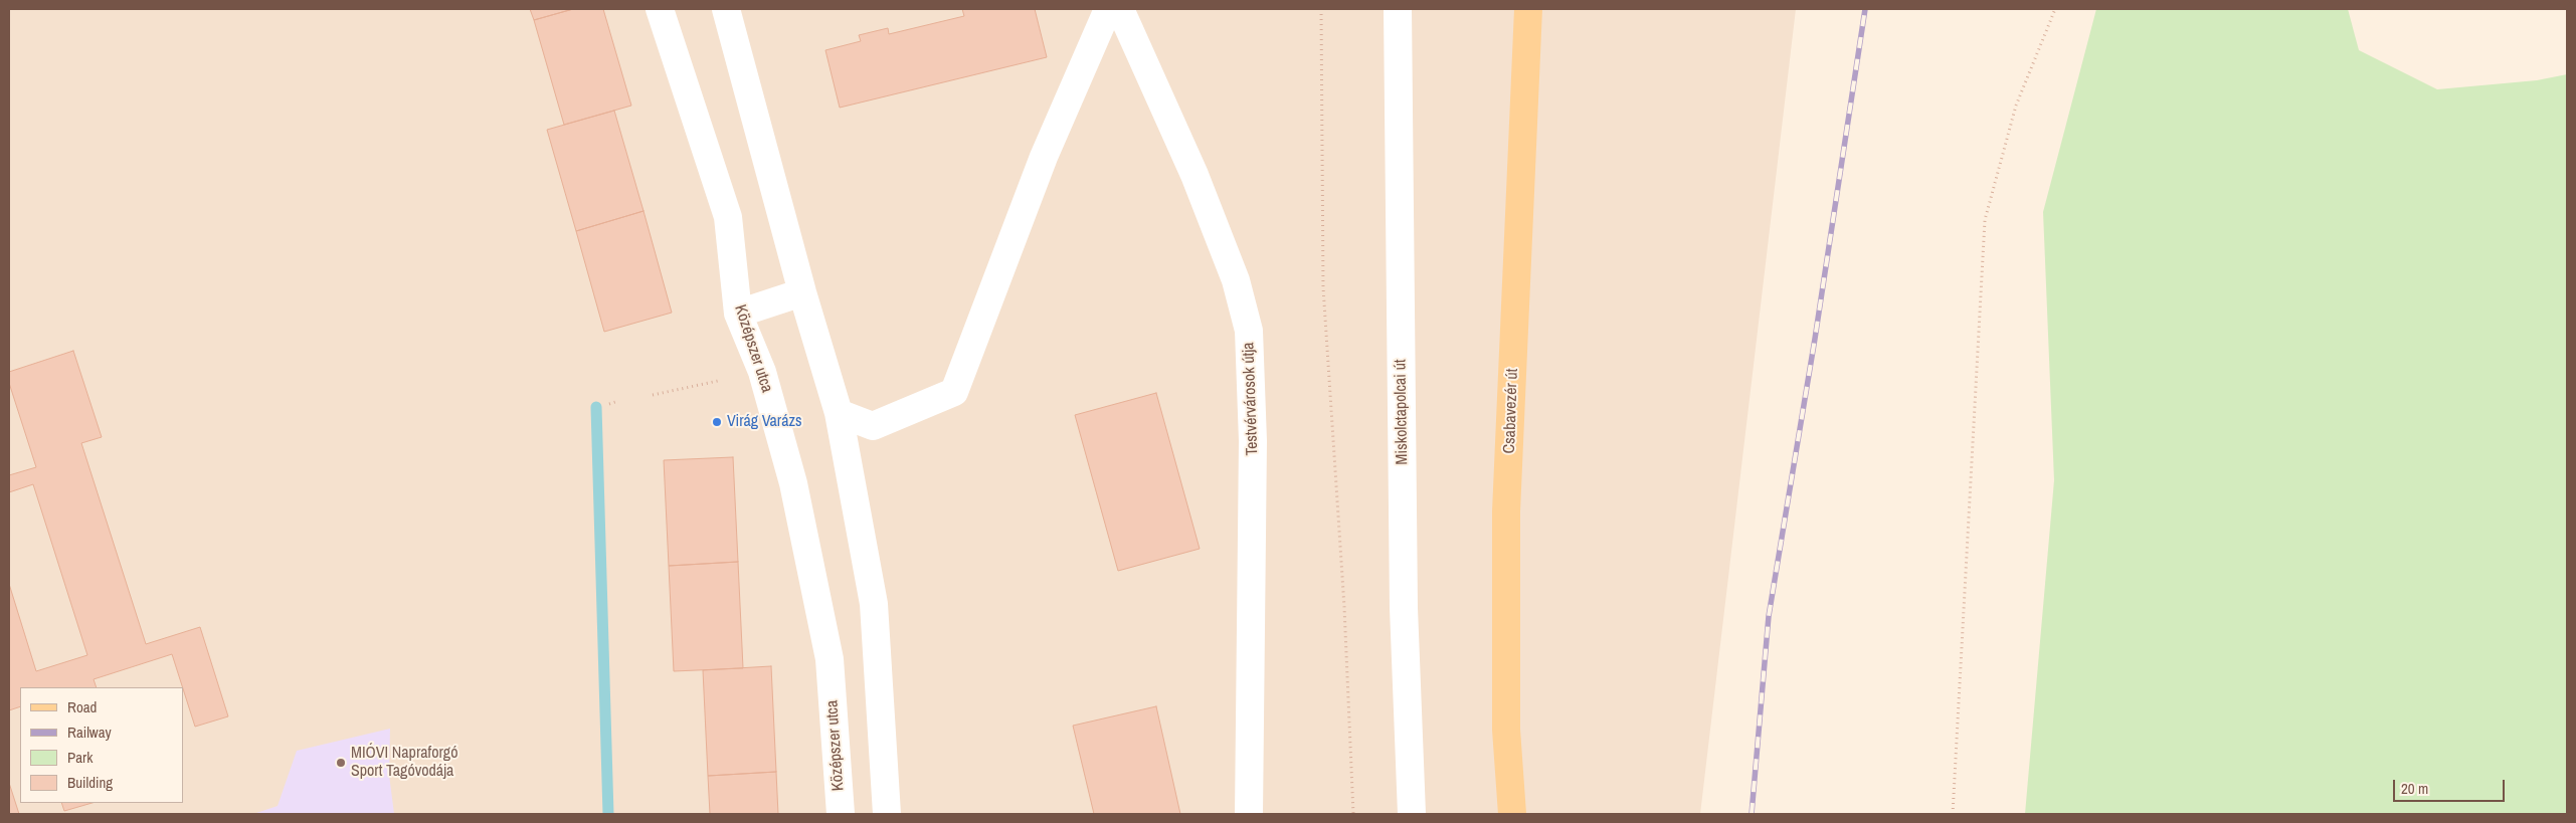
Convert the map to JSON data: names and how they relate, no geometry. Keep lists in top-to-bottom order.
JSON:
{
  "streets": {
    "main road": ["Csabavezér út"],
    "street": ["Középszer utca", "Testvérvárosok útja", "Miskolctapolcai út"]
  },
  "places": ["Virág Varázs", "MIÓVI Napraforgó Sport Tagóvodája"],
  "legend": [
    "Road",
    "Railway",
    "Park",
    "Building"
  ],
  "scale_bar": "20 m"
}
